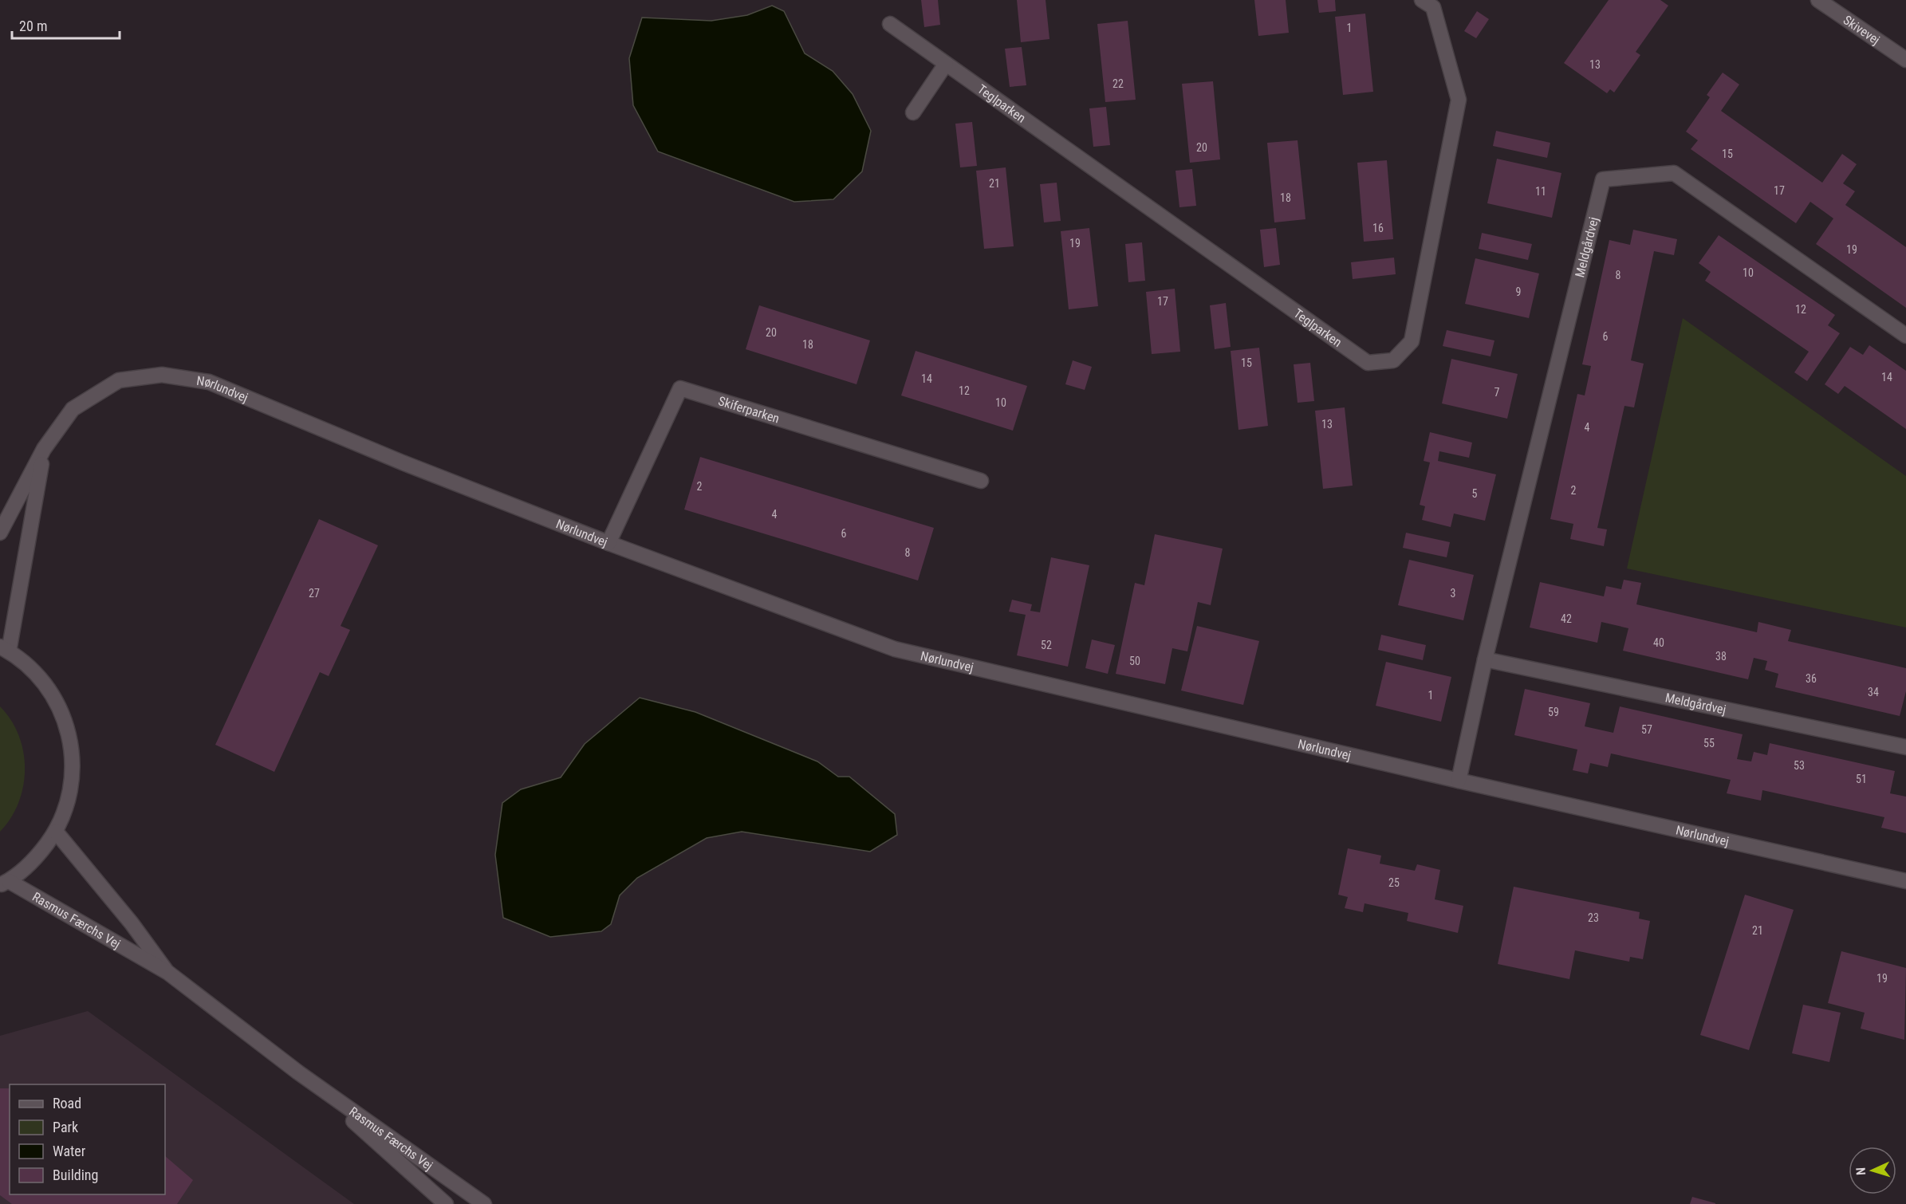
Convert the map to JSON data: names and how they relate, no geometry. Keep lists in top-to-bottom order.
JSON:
{
  "streets": {
    "street": [
      "Skivevej",
      "Teglparken",
      "Meldgårdvej",
      "Nørlundvej",
      "Skiferparken",
      "Rasmus Færchs Vej"
    ]
  },
  "crossings": [
    ["Meldgårdvej", "Nørlundvej"],
    ["Nørlundvej", "Skiferparken"]
  ],
  "house_numbers": [
    "1",
    "13",
    "22",
    "20",
    "15",
    "21",
    "17",
    "11",
    "18",
    "16",
    "19",
    "19",
    "10",
    "8",
    "9",
    "17",
    "12",
    "20",
    "6",
    "18",
    "15",
    "14",
    "14",
    "12",
    "7",
    "10",
    "13",
    "4",
    "2",
    "2",
    "5",
    "4",
    "6",
    "8",
    "27",
    "3",
    "42",
    "40",
    "52",
    "38",
    "50",
    "36",
    "34",
    "1",
    "59",
    "57",
    "55",
    "53",
    "51",
    "25",
    "23",
    "21",
    "19"
  ],
  "legend": [
    "Road",
    "Park",
    "Water",
    "Building"
  ],
  "scale_bar": "20 m",
  "north": "left"
}
